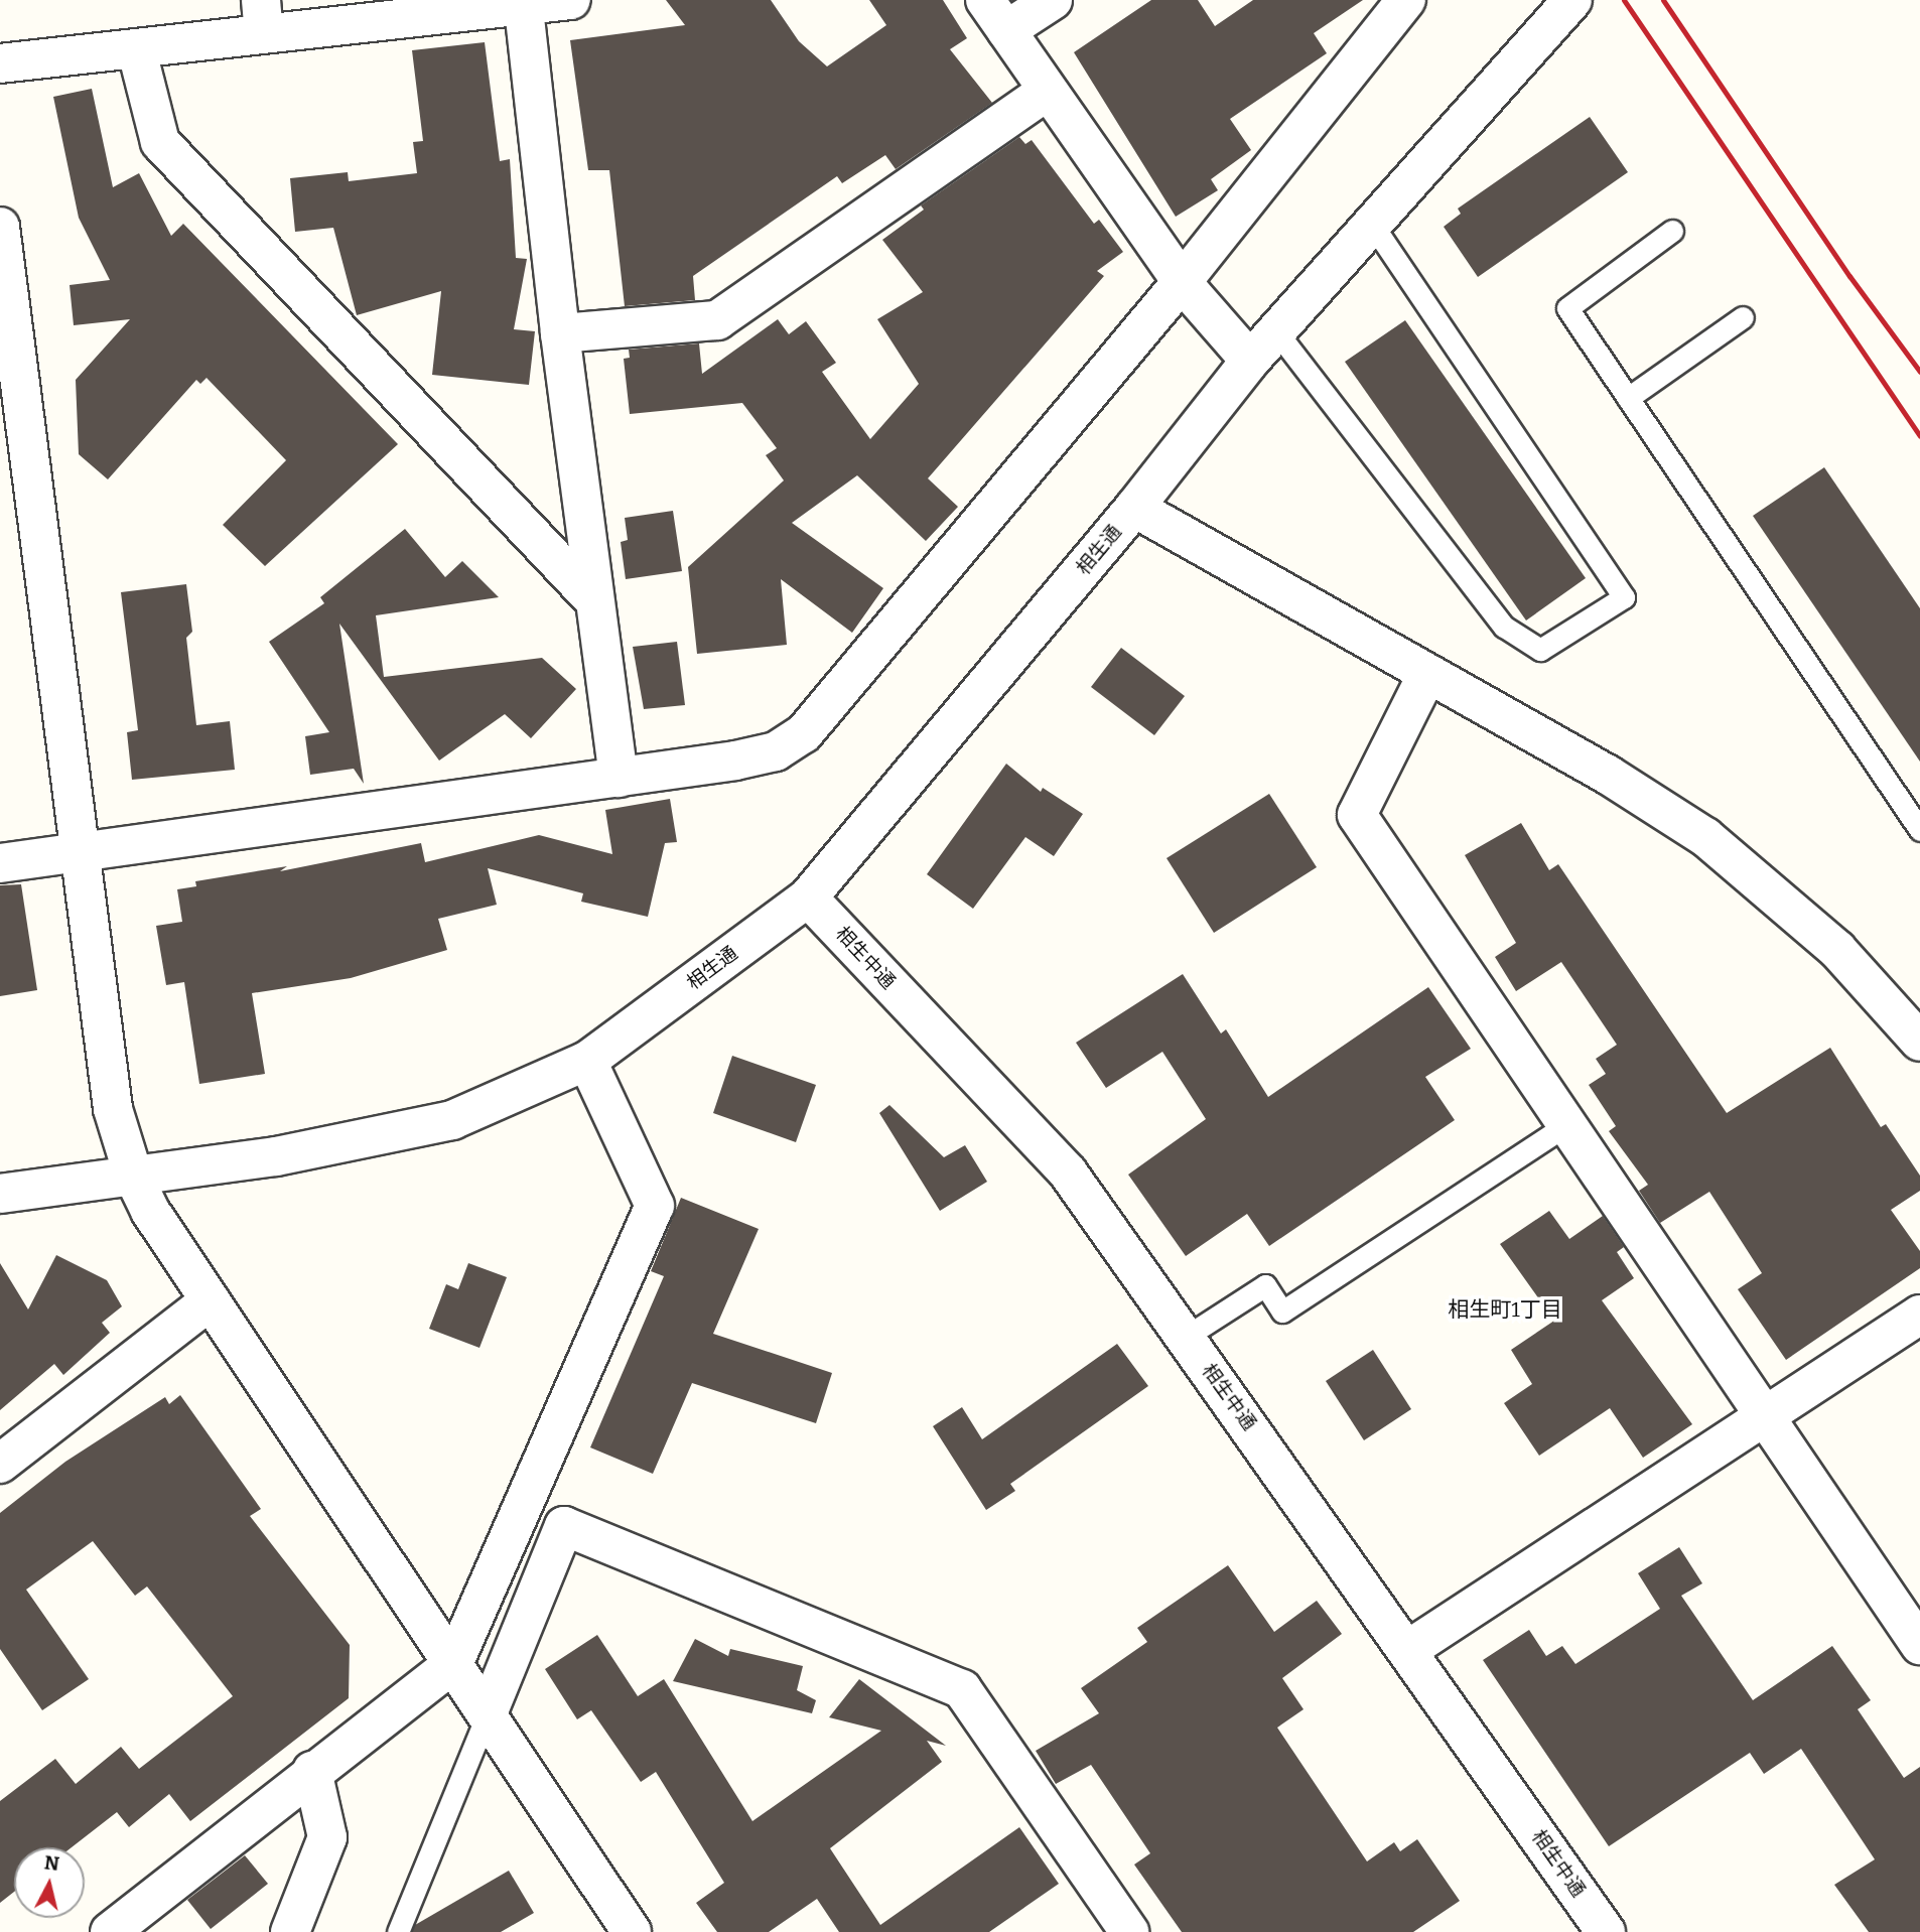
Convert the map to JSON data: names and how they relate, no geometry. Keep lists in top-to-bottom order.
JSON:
{
  "streets": {
    "street": ["相生通", "相生中通"]
  },
  "crossings": [
    ["相生通", "相生中通"]
  ],
  "districts": ["相生町1丁目"],
  "north": "top"
}
